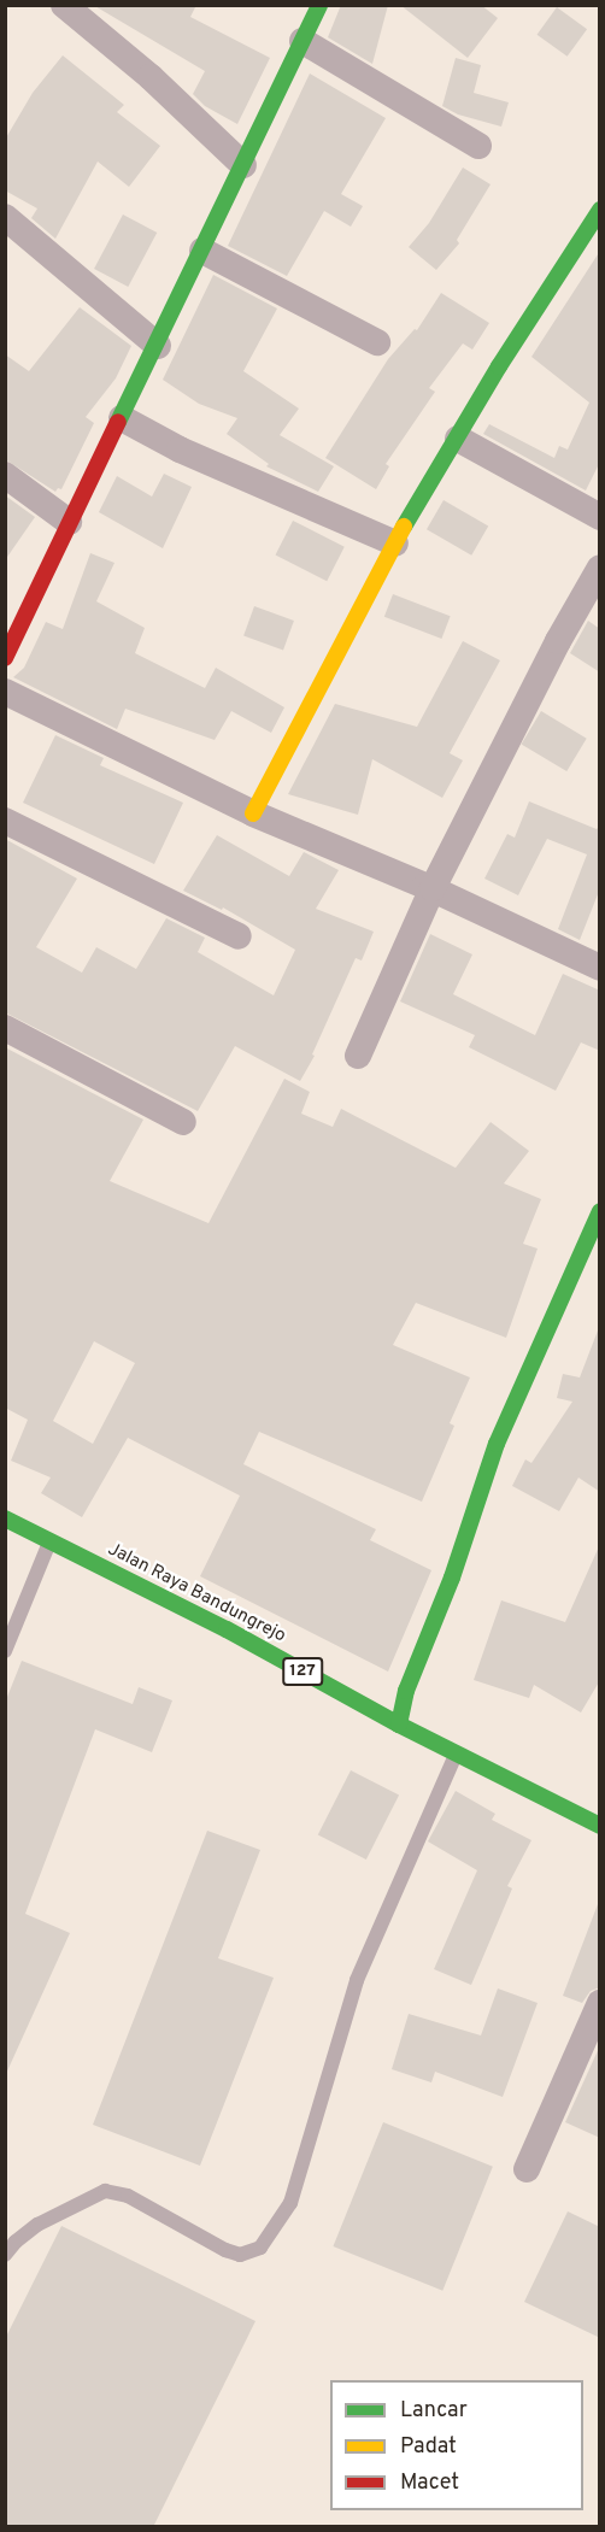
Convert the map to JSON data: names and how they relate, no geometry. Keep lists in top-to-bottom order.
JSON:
{
  "streets": {
    "street": ["Jalan Raya Bandungrejo", "127"]
  },
  "legend": ["Lancar", "Padat", "Macet"]
}
